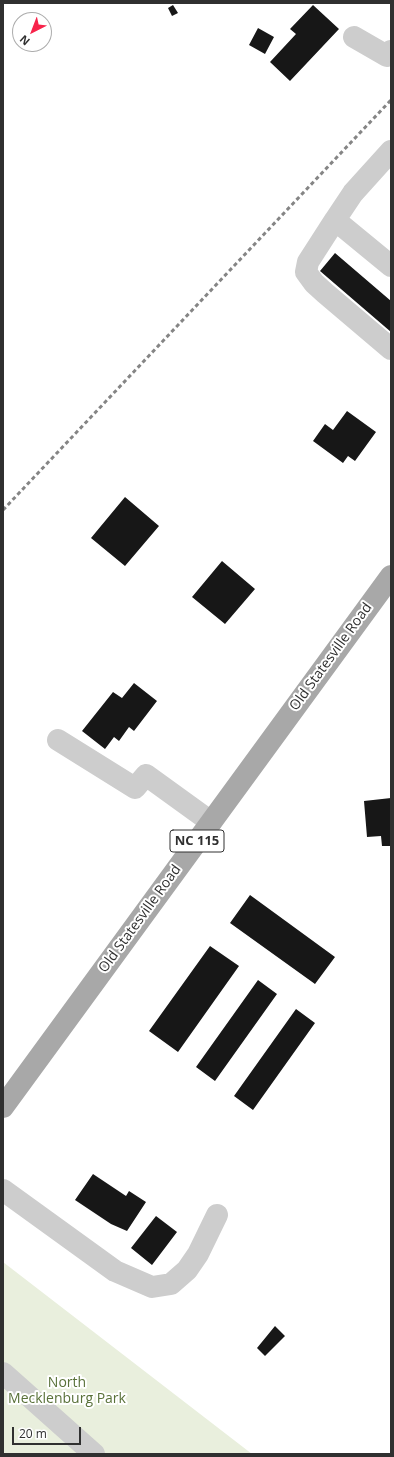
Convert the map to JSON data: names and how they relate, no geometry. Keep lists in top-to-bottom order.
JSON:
{
  "streets": {
    "main road": ["Old Statesville Road", "NC 115"]
  },
  "parks": ["North Mecklenburg Park"],
  "scale_bar": "20 m",
  "north": "bottom left"
}
